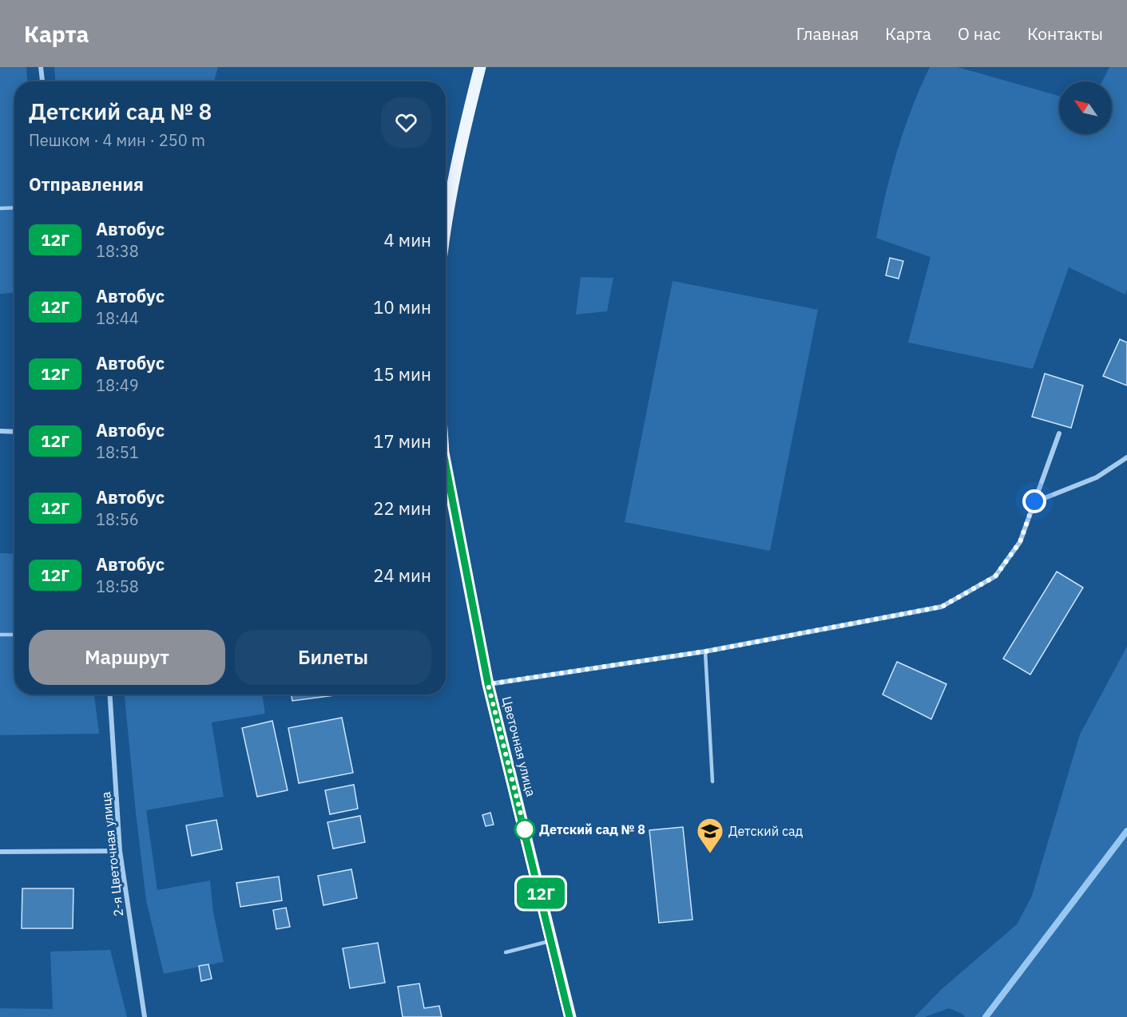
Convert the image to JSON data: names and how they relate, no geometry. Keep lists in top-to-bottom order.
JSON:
{
  "streets": {
    "main road": ["Цветочная улица"],
    "street": ["2-я Цветочная улица"]
  },
  "places": {
    "other": ["Детский сад № 8"],
    "school or university": ["Детский сад"]
  },
  "lines": ["bus line 12Г"],
  "north": "top left",
  "page": {
    "header": "Карта",
    "nav": [
      "Главная",
      "Карта",
      "О нас",
      "Контакты"
    ],
    "on_map": "12Г",
    "heading": [
      ["Детский сад № 8", "Пешком · 4 мин · 250 m"],
      "Отправления"
    ],
    "list": [
      {
        "mark": "12Г",
        "name": "Автобус",
        "note": "18:38",
        "value": "4 мин"
      },
      {
        "mark": "12Г",
        "name": "Автобус",
        "note": "18:44",
        "value": "10 мин"
      },
      {
        "mark": "12Г",
        "name": "Автобус",
        "note": "18:49",
        "value": "15 мин"
      },
      {
        "mark": "12Г",
        "name": "Автобус",
        "note": "18:51",
        "value": "17 мин"
      },
      {
        "mark": "12Г",
        "name": "Автобус",
        "note": "18:56",
        "value": "22 мин"
      },
      {
        "mark": "12Г",
        "name": "Автобус",
        "note": "18:58",
        "value": "24 мин"
      }
    ],
    "buttons": ["Маршрут", "Билеты"]
  }
}
